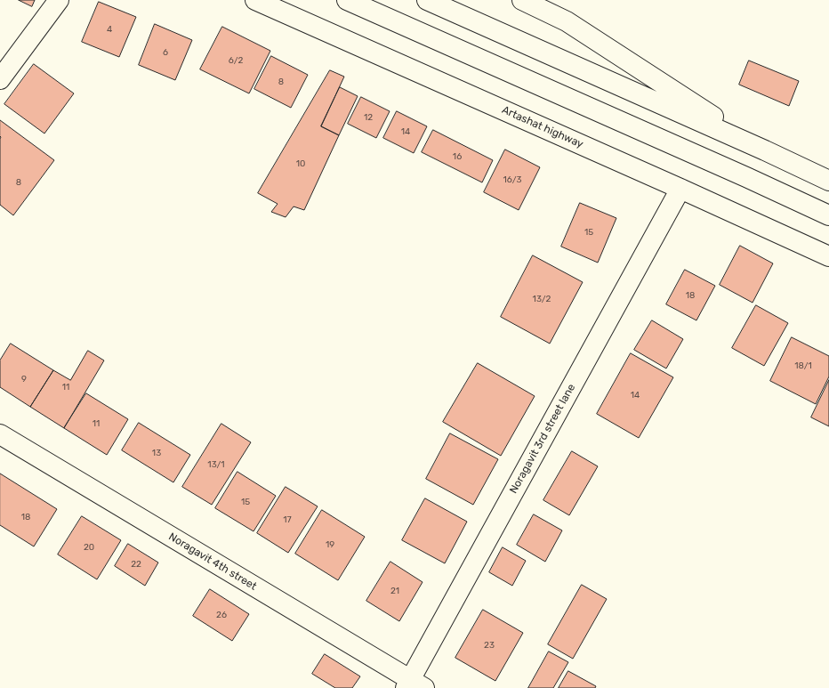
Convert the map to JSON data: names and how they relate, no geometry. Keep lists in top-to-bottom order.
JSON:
{
  "streets": {
    "main road": ["Artashat highway", "Noragavit 3rd street lane", "Noragavit 4th street"]
  },
  "crossings": [
    ["Artashat highway", "Noragavit 3rd street lane"],
    ["Noragavit 3rd street lane", "Noragavit 4th street"]
  ],
  "house_numbers": [
    "4",
    "6",
    "6/2",
    "8",
    "12",
    "14",
    "16",
    "10",
    "16/3",
    "8",
    "15",
    "18",
    "13/2",
    "18/1",
    "9",
    "11",
    "14",
    "11",
    "13",
    "13/1",
    "15",
    "18",
    "17",
    "19",
    "20",
    "22",
    "21",
    "26",
    "23"
  ]
}
